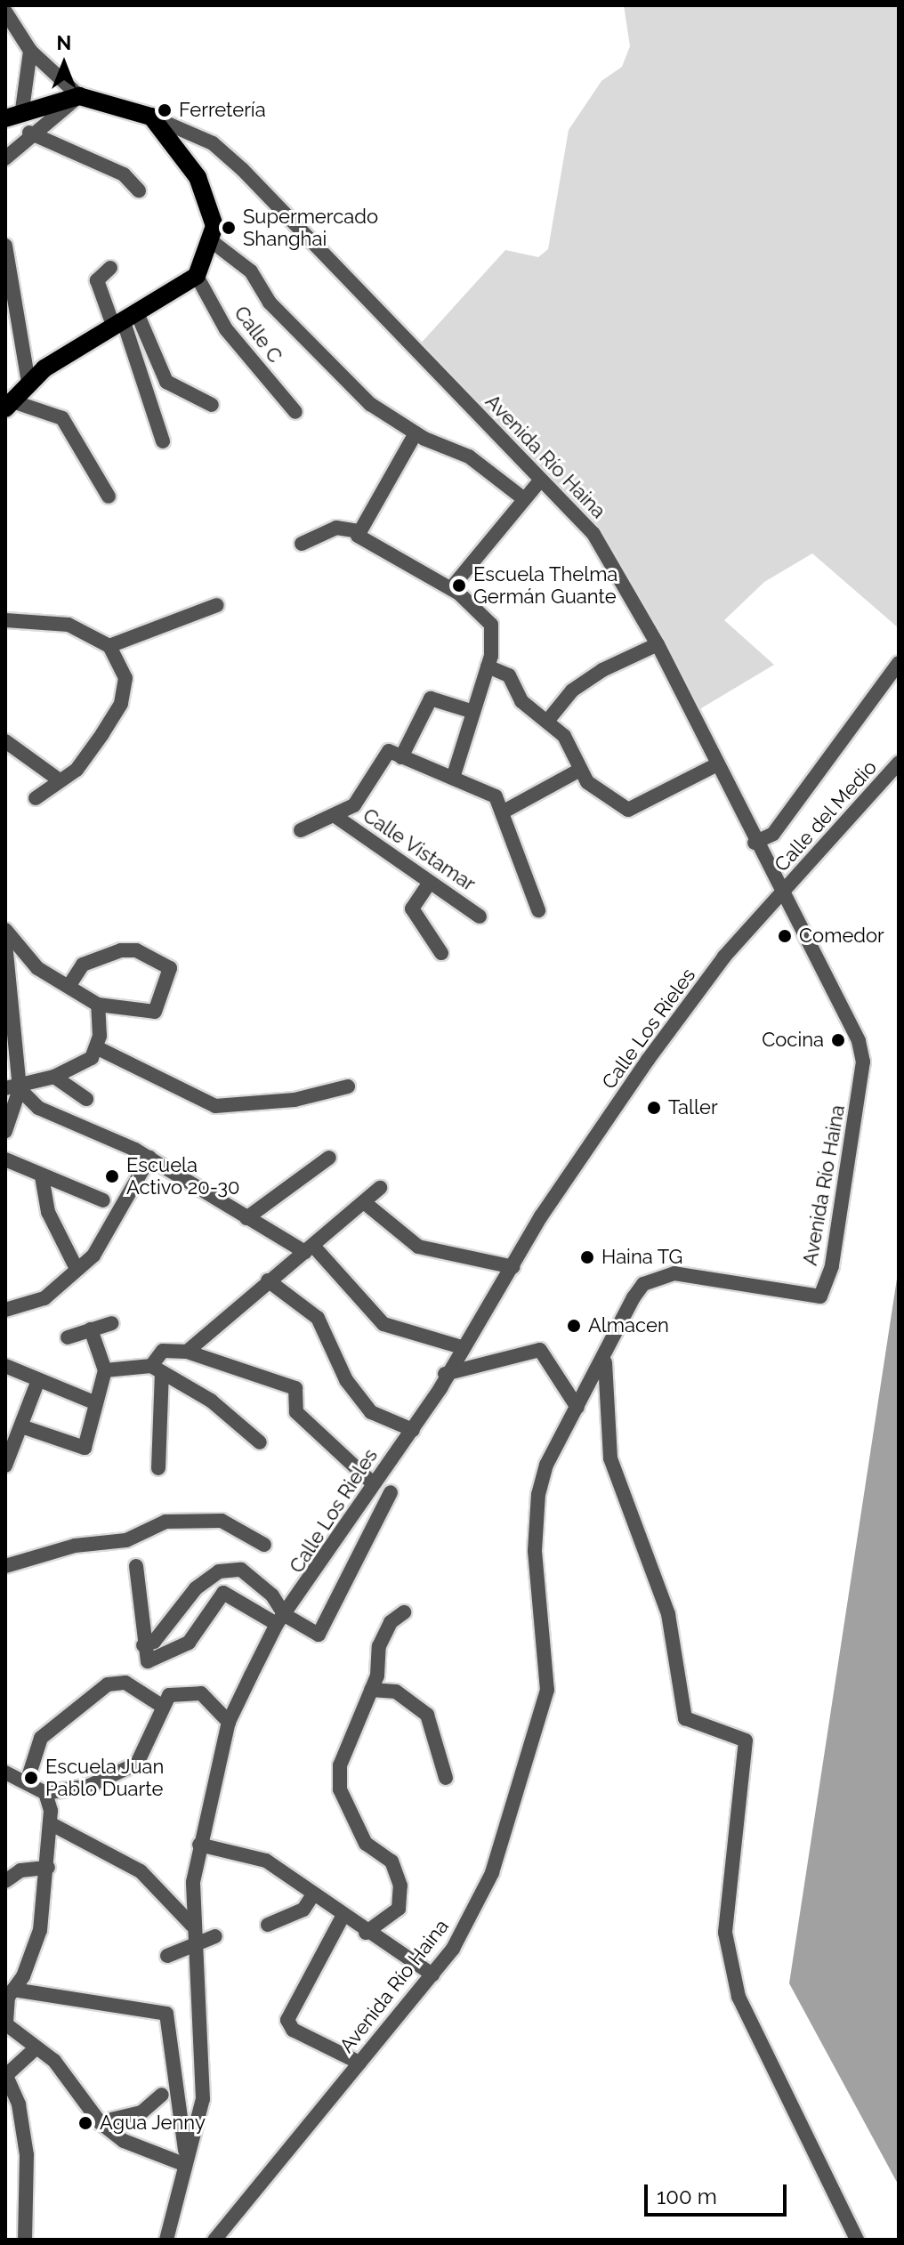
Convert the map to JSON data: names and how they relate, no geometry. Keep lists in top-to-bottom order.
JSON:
{
  "streets": {
    "street": [
      "Calle C",
      "Avenida Río Haina",
      "Calle del Medio",
      "Calle Vistamar",
      "Calle Los Rieles"
    ]
  },
  "crossings": [
    ["Avenida Río Haina", "Calle del Medio"],
    ["Avenida Río Haina", "Calle Los Rieles"],
    ["Calle del Medio", "Calle Los Rieles"]
  ],
  "places": [
    "Ferretería",
    "Supermercado Shanghai",
    "Escuela Thelma Germán Guante",
    "Comedor",
    "Cocina",
    "Taller",
    "Escuela Activo 20-30",
    "Haina TG",
    "Almacen",
    "Escuela Juan Pablo Duarte",
    "Agua Jenny"
  ],
  "scale_bar": "100 m",
  "north": "top"
}
